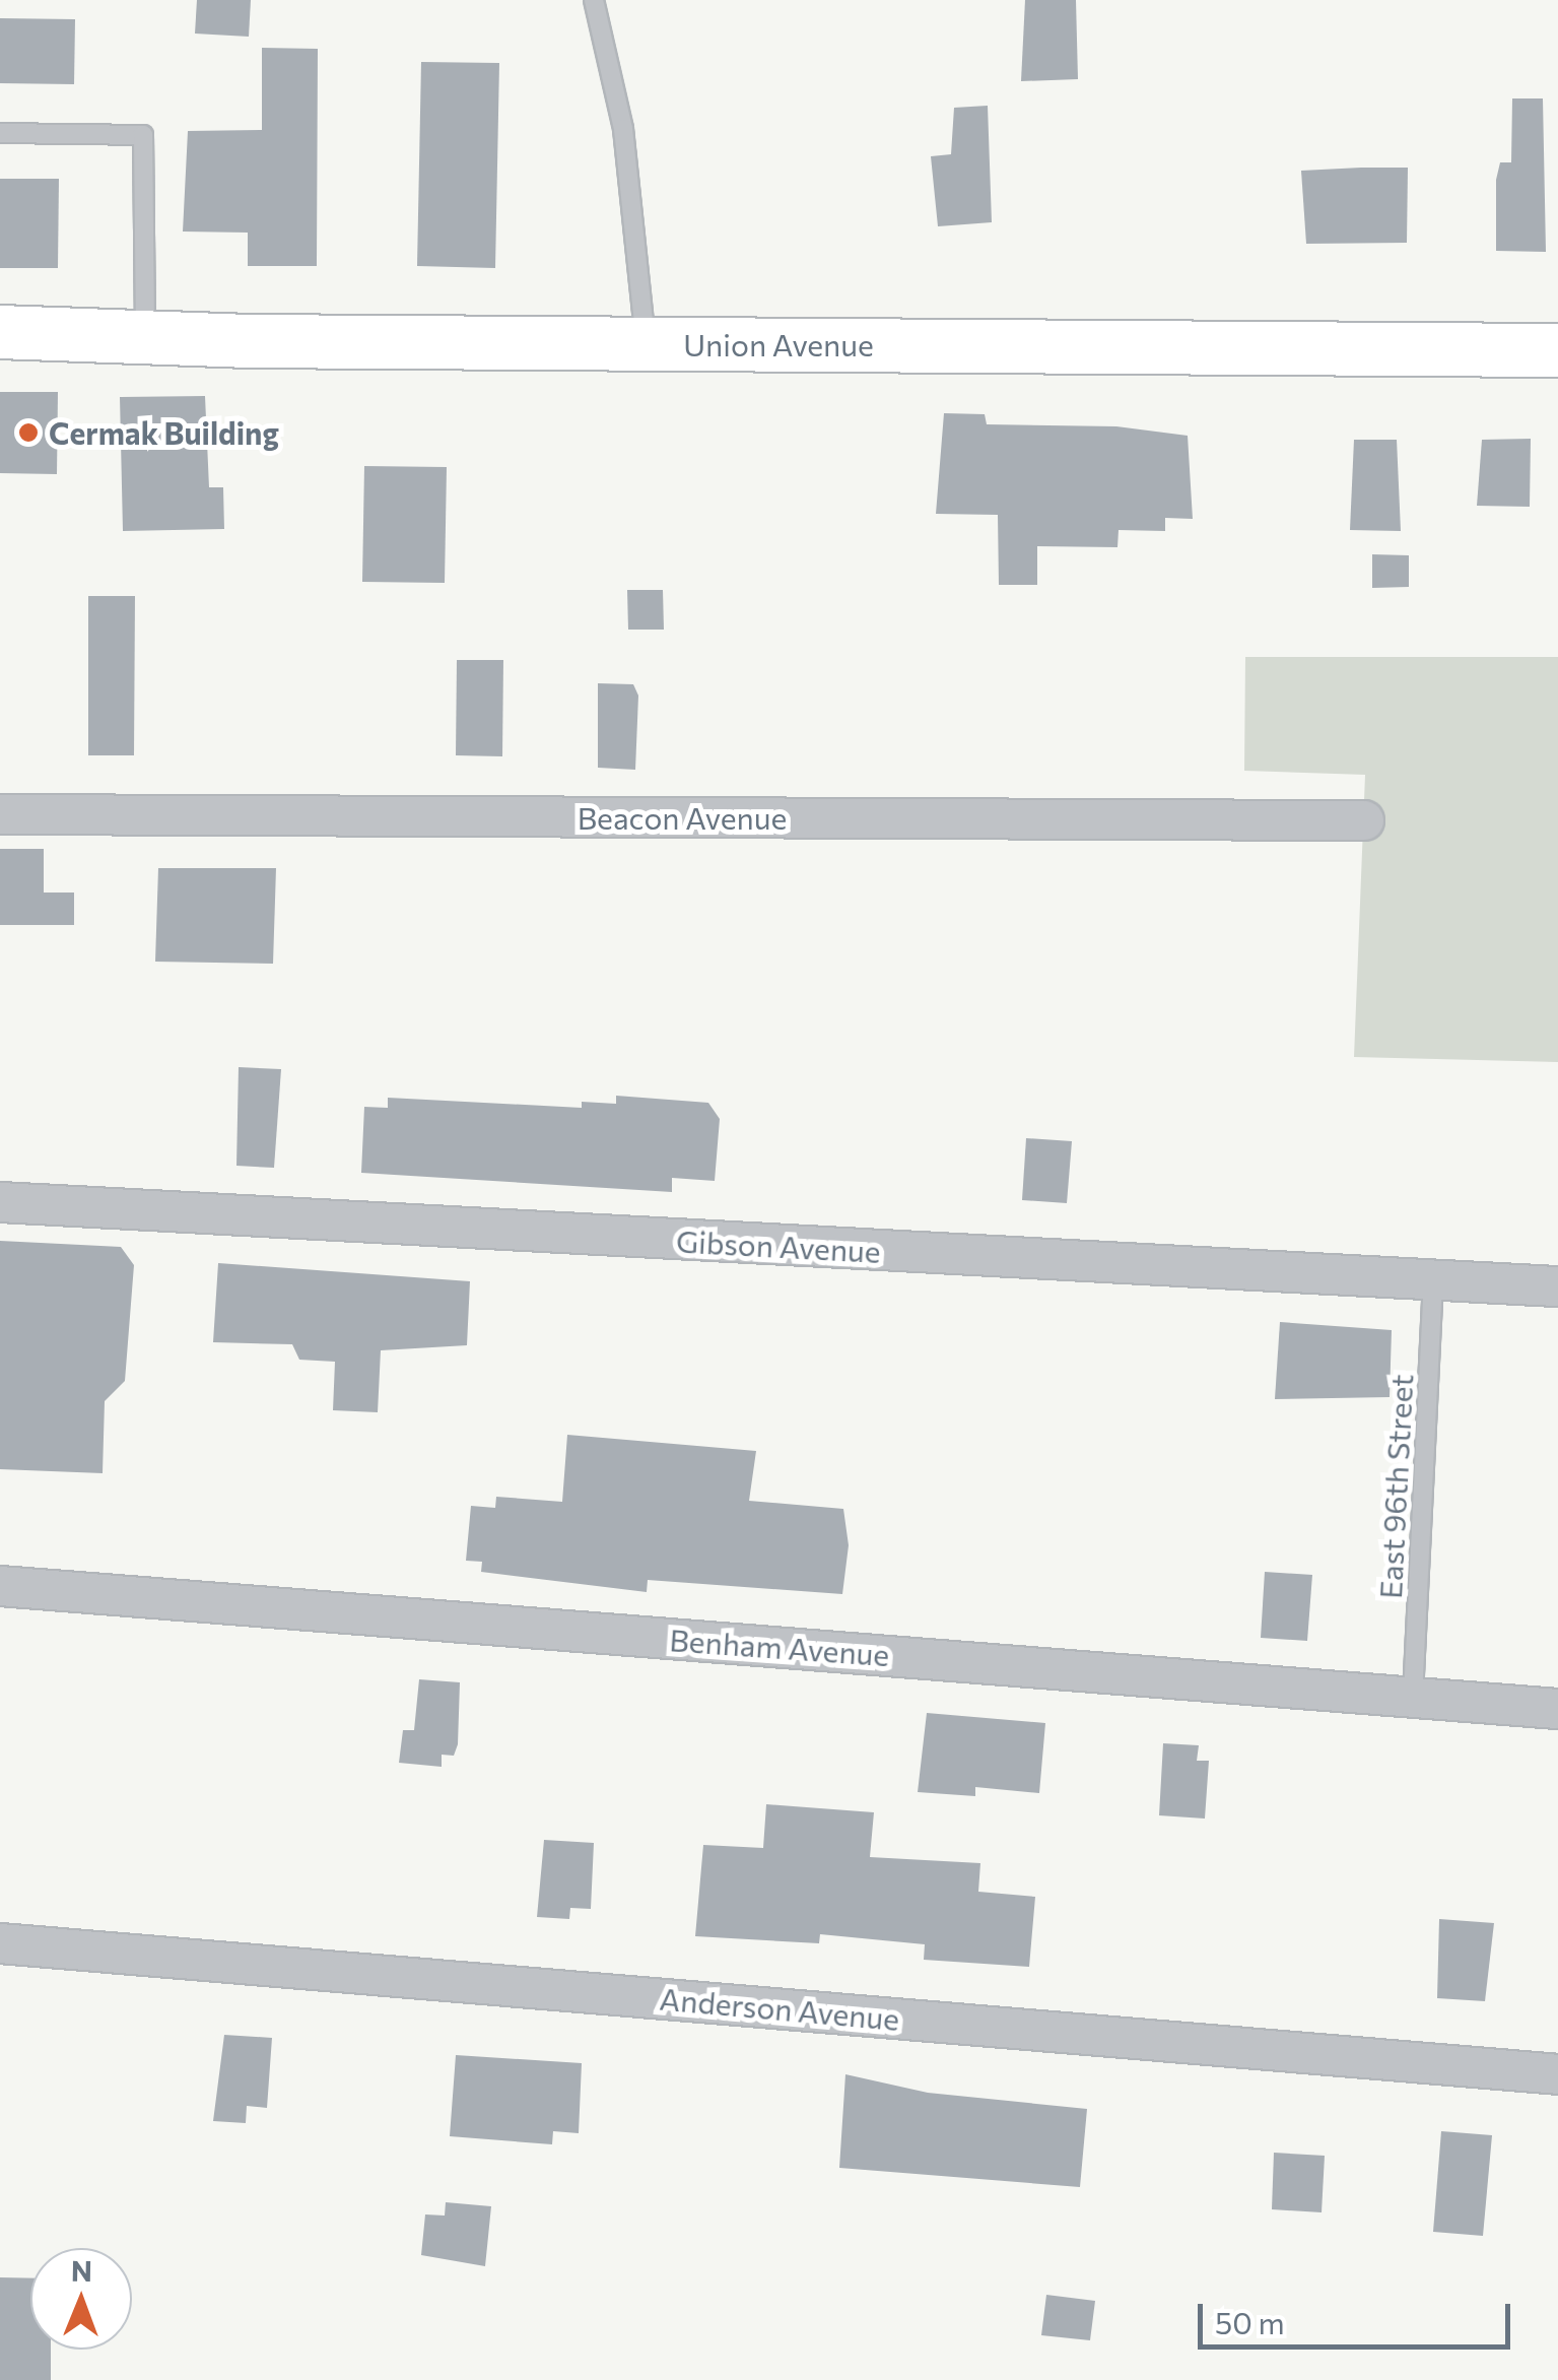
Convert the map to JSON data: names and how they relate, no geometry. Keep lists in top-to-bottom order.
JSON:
{
  "streets": {
    "main road": ["Union Avenue"],
    "street": [
      "Beacon Avenue",
      "Gibson Avenue",
      "Benham Avenue",
      "Anderson Avenue"
    ],
    "lane": ["East 96th Street"]
  },
  "crossings": [
    ["Gibson Avenue", "East 96th Street"],
    ["East 96th Street", "Benham Avenue"]
  ],
  "places": ["Cermak Building"],
  "scale_bar": "50 m",
  "north": "top"
}
